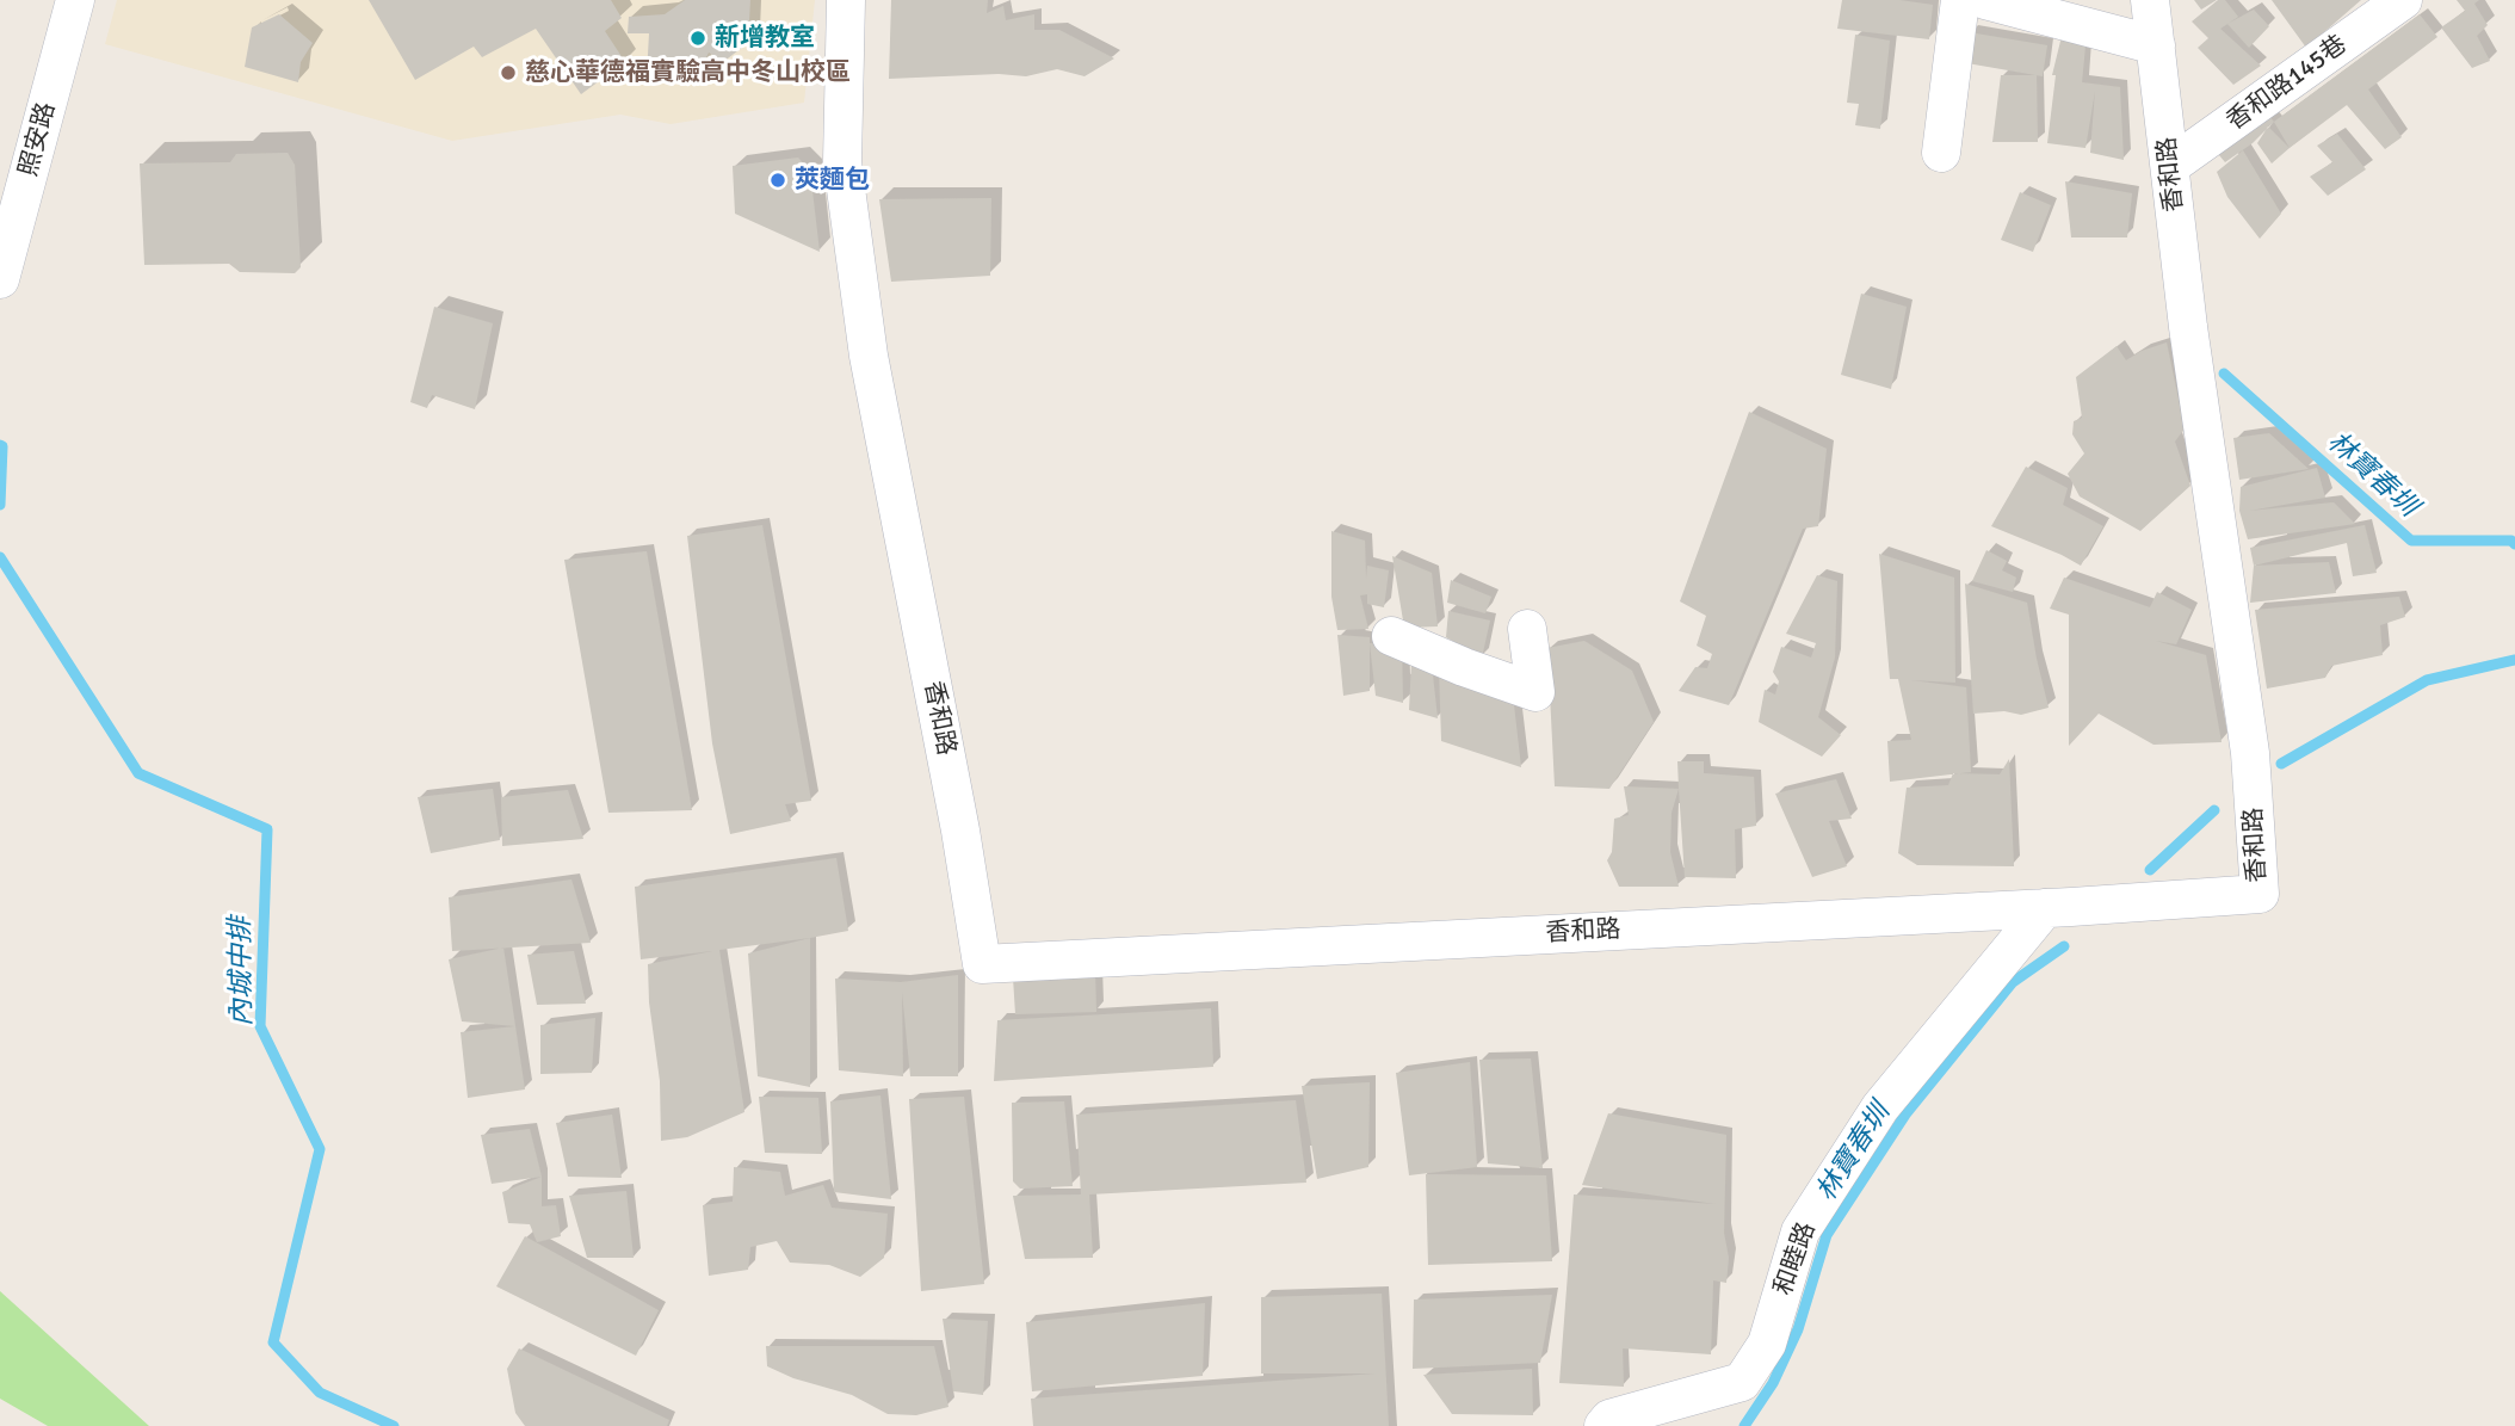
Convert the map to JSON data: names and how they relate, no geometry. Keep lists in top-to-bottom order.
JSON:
{
  "streets": {
    "street": [
      "香和路145巷",
      "照安路",
      "香和路",
      "和睦路"
    ]
  },
  "crossings": [
    ["香和路145巷", "香和路"],
    ["香和路", "和睦路"]
  ],
  "water": ["林寶春圳", "內城中排"],
  "places": ["新增教室", "慈心華德福實驗高中冬山校區", "莢麵包"]
}
